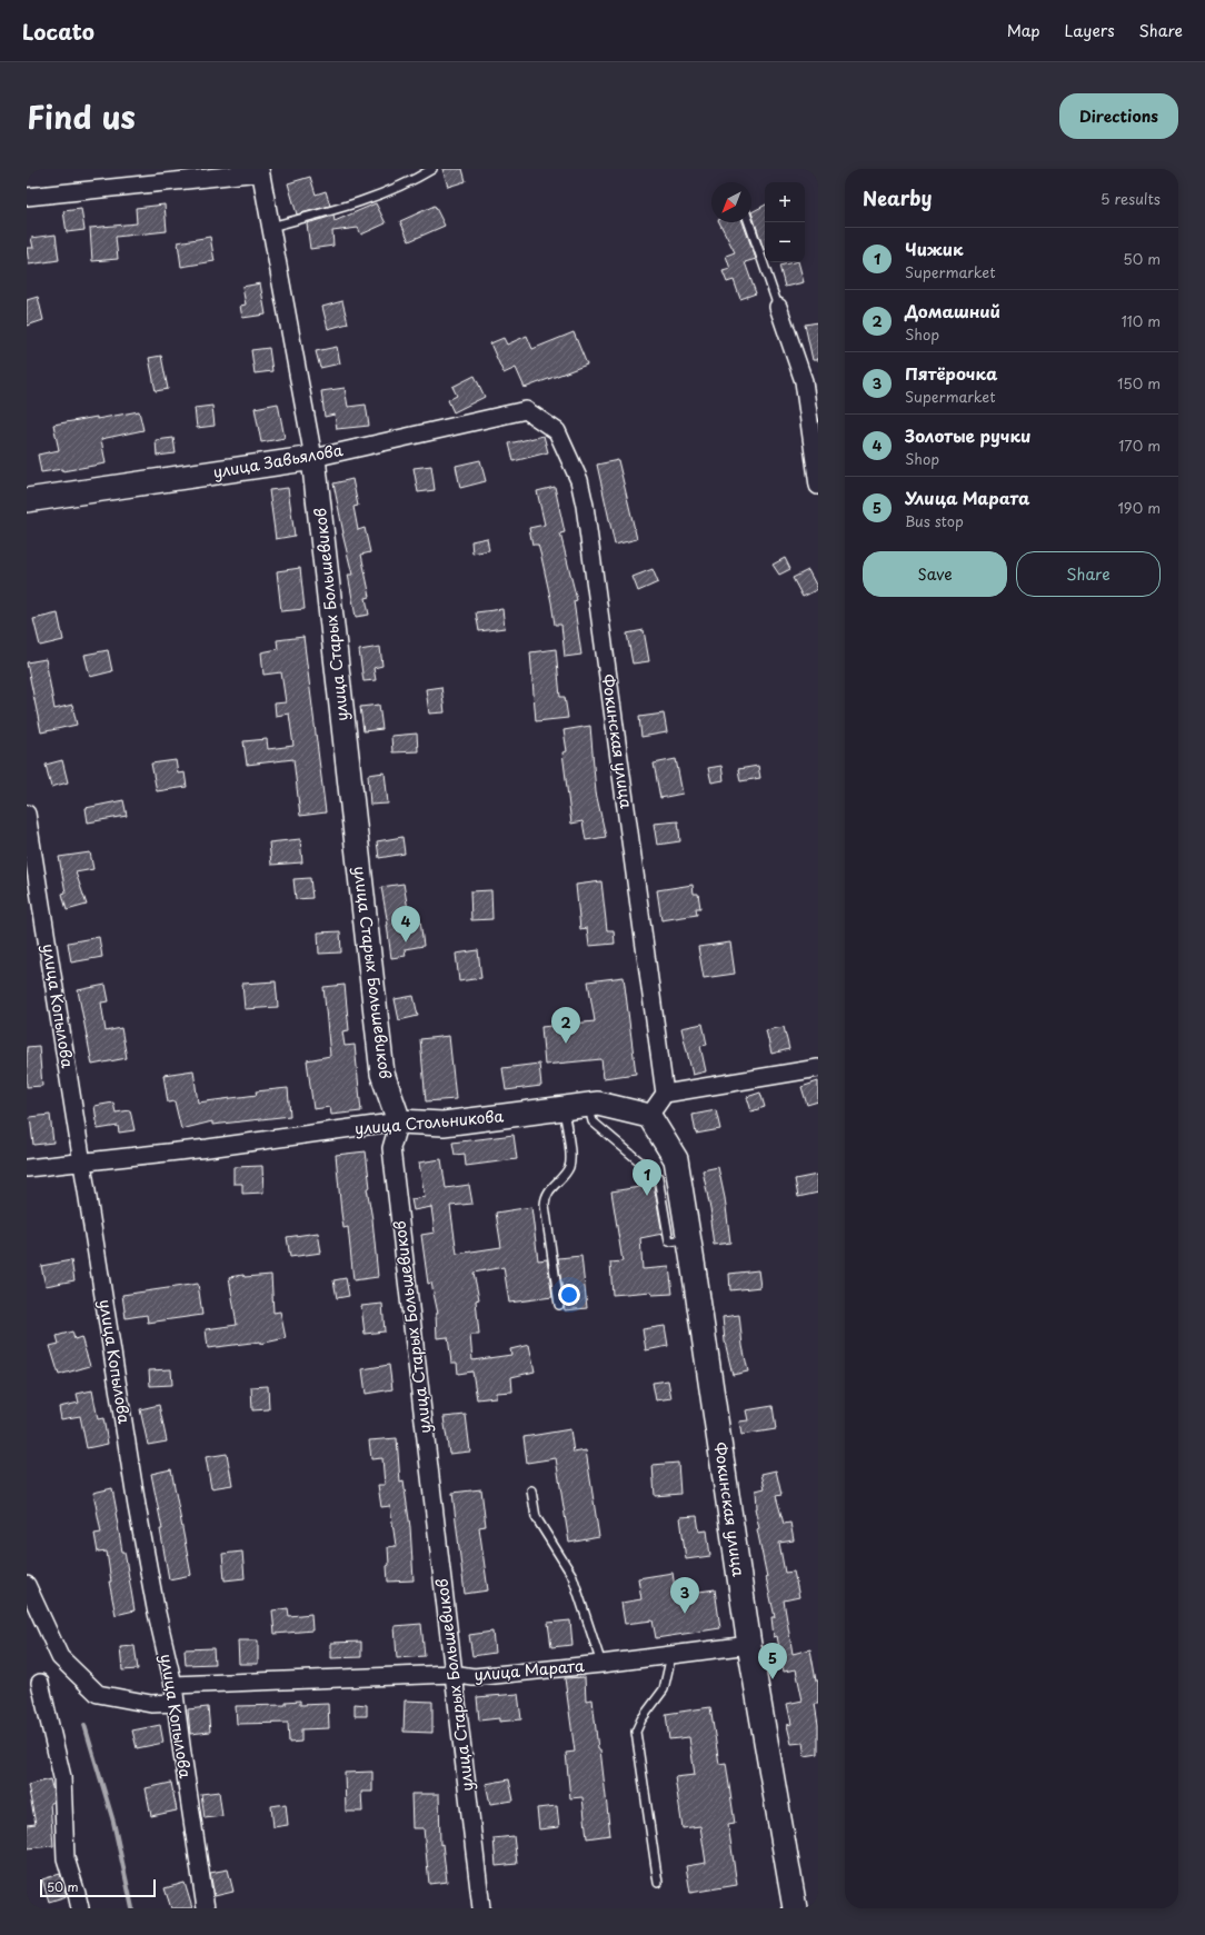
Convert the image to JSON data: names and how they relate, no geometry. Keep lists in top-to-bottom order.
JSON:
{
  "streets": {
    "main road": [
      "улица Завьялова",
      "улица Старых Большевиков",
      "Фокинская улица",
      "улица Стольникова"
    ],
    "street": ["улица Копылова", "улица Марата"]
  },
  "crossings": [
    ["улица Завьялова", "улица Старых Большевиков"],
    ["улица Завьялова", "Фокинская улица"],
    ["улица Старых Большевиков", "улица Стольникова"],
    ["улица Старых Большевиков", "улица Марата"],
    ["Фокинская улица", "улица Стольникова"],
    ["Фокинская улица", "улица Марата"],
    ["улица Копылова", "улица Стольникова"],
    ["улица Копылова", "улица Марата"]
  ],
  "scale_bar": "50 m",
  "north": "bottom left",
  "page": {
    "header": "Locato",
    "nav": ["Map", "Layers", "Share"],
    "title": "Find us",
    "buttons": [
      "Directions",
      ["Save", "Share"]
    ],
    "heading": ["Nearby", "5 results"],
    "map_buttons": ["+", "−"],
    "list": [
      {
        "mark": "1",
        "name": "Чижик",
        "note": "Supermarket",
        "value": "50 m"
      },
      {
        "mark": "2",
        "name": "Домашний",
        "note": "Shop",
        "value": "110 m"
      },
      {
        "mark": "3",
        "name": "Пятёрочка",
        "note": "Supermarket",
        "value": "150 m"
      },
      {
        "mark": "4",
        "name": "Золотые ручки",
        "note": "Shop",
        "value": "170 m"
      },
      {
        "mark": "5",
        "name": "Улица Марата",
        "note": "Bus stop",
        "value": "190 m"
      }
    ],
    "pins": [
      "4",
      "2",
      "1",
      "3",
      "5"
    ],
    "scale": "50 m"
  }
}
